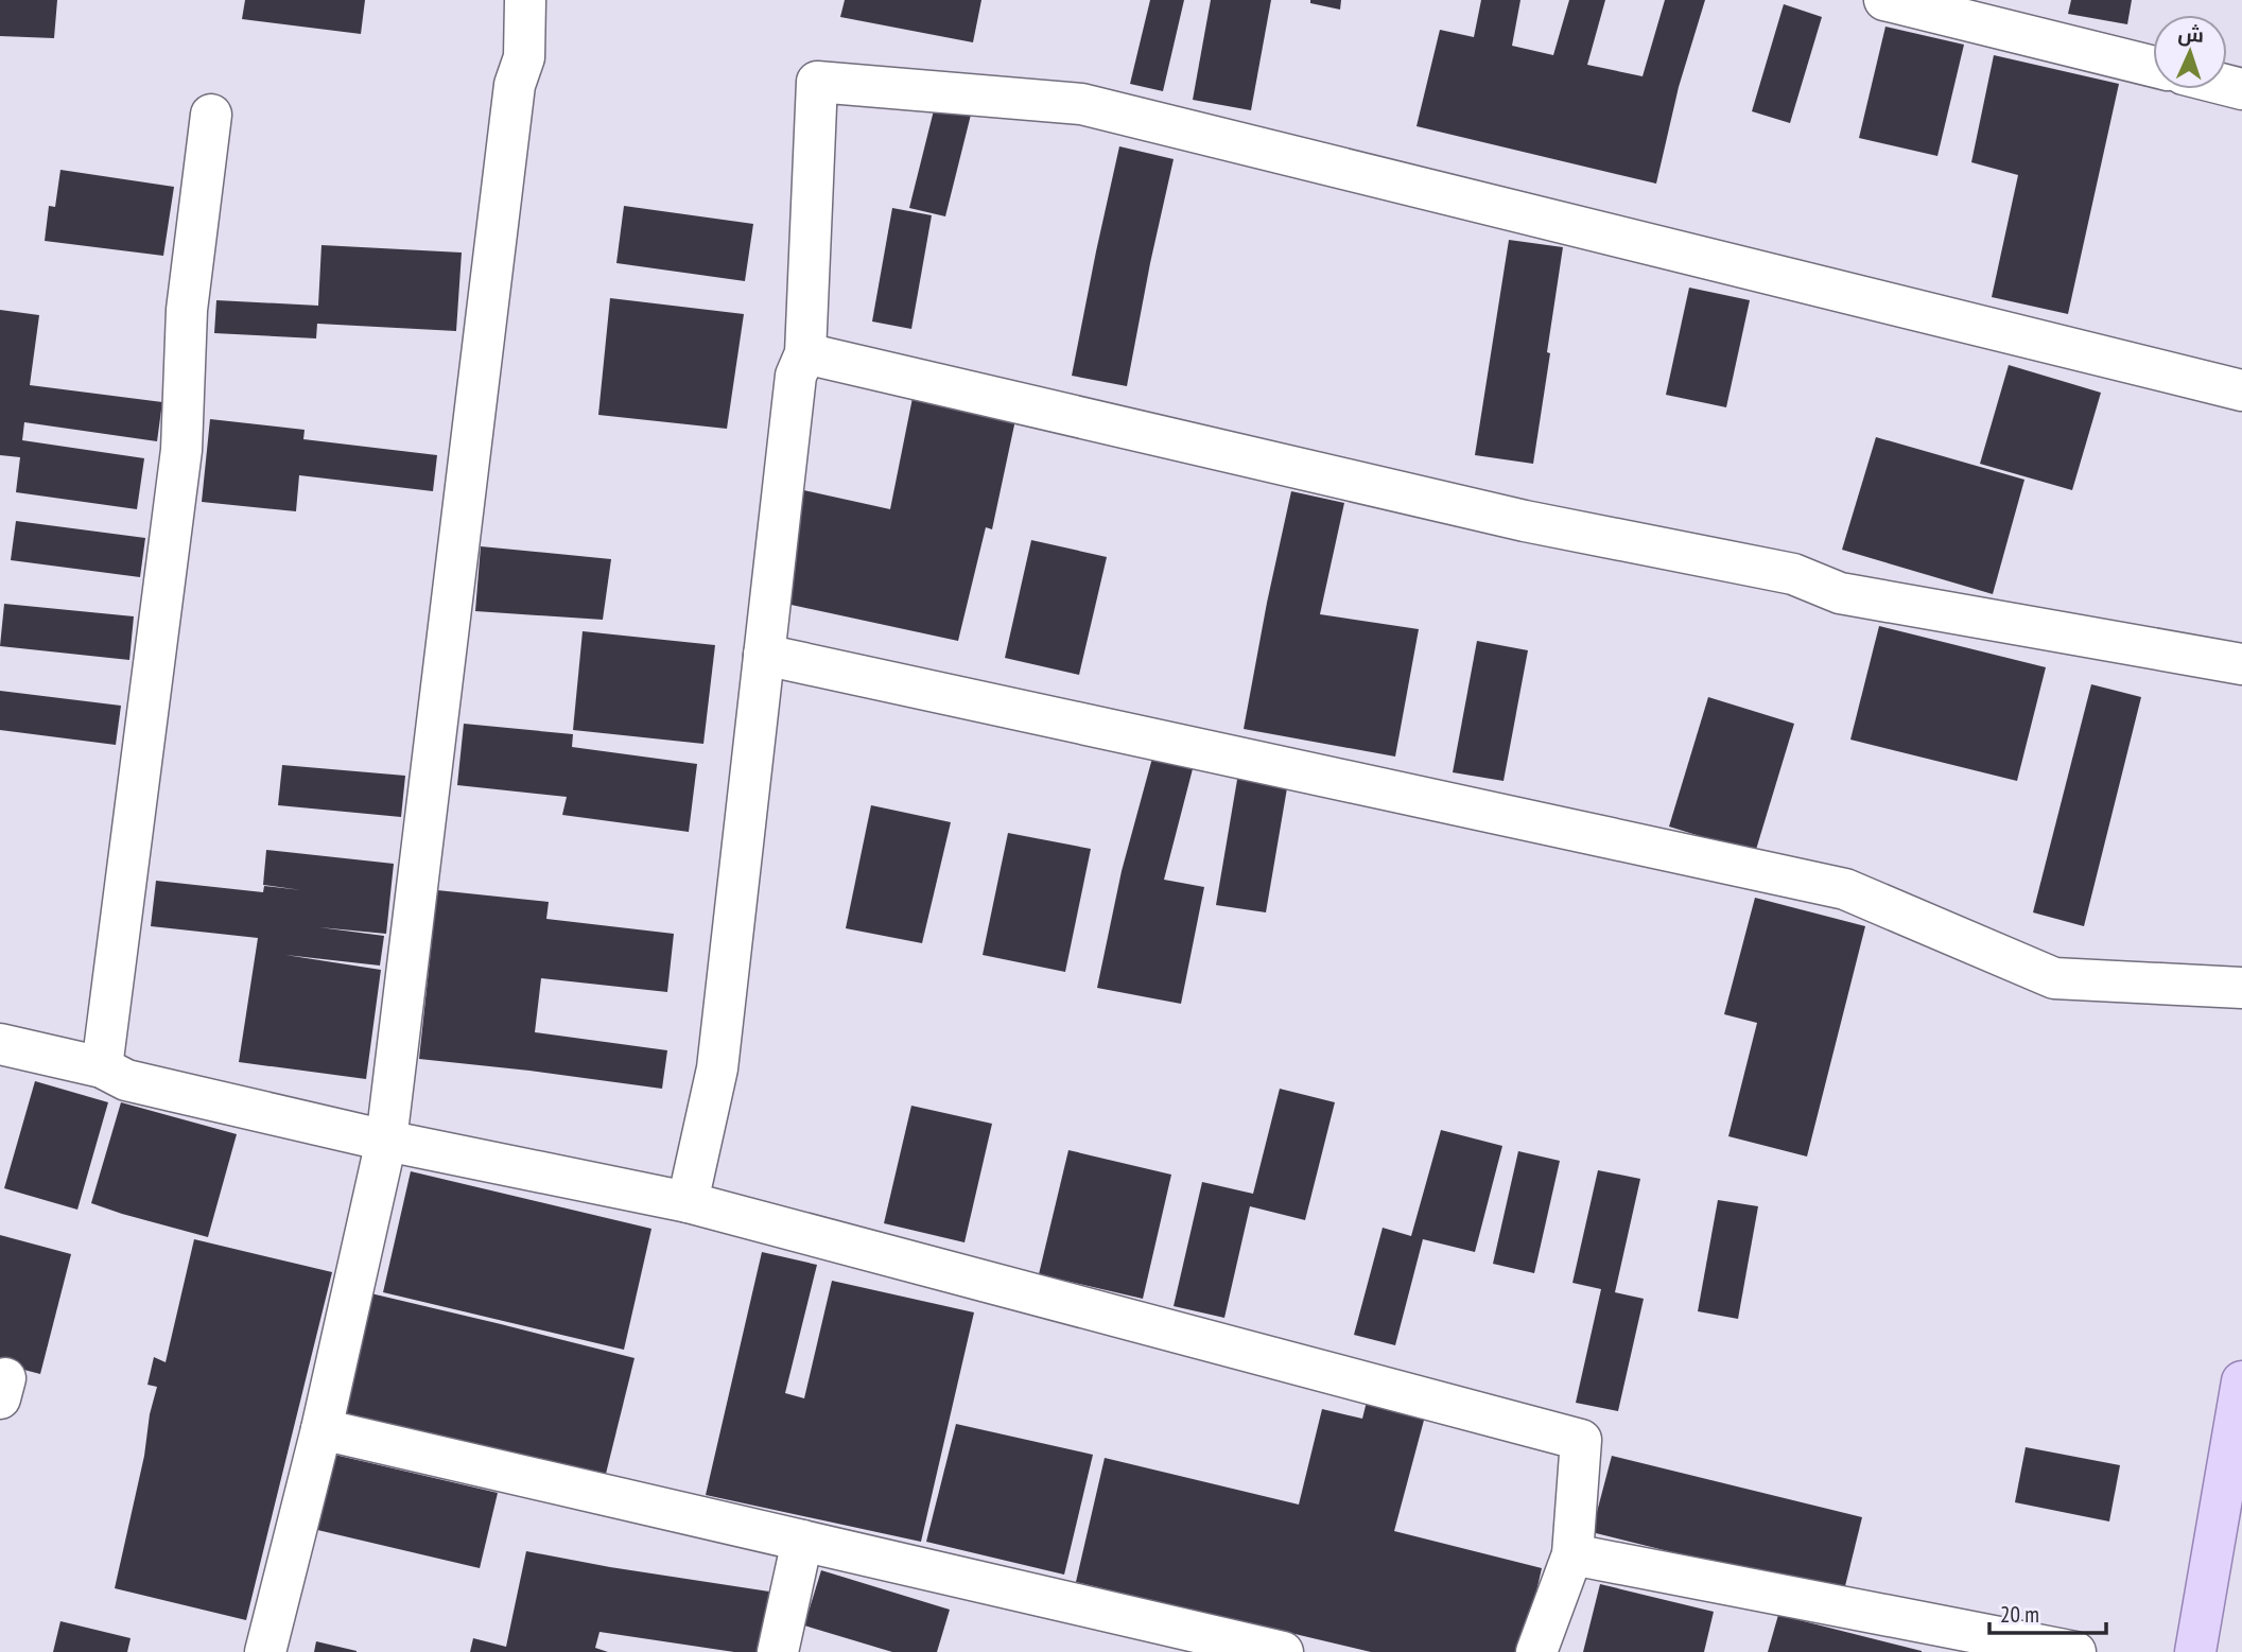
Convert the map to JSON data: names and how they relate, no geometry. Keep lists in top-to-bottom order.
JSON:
{
  "scale_bar": "20 m",
  "north": "top"
}
